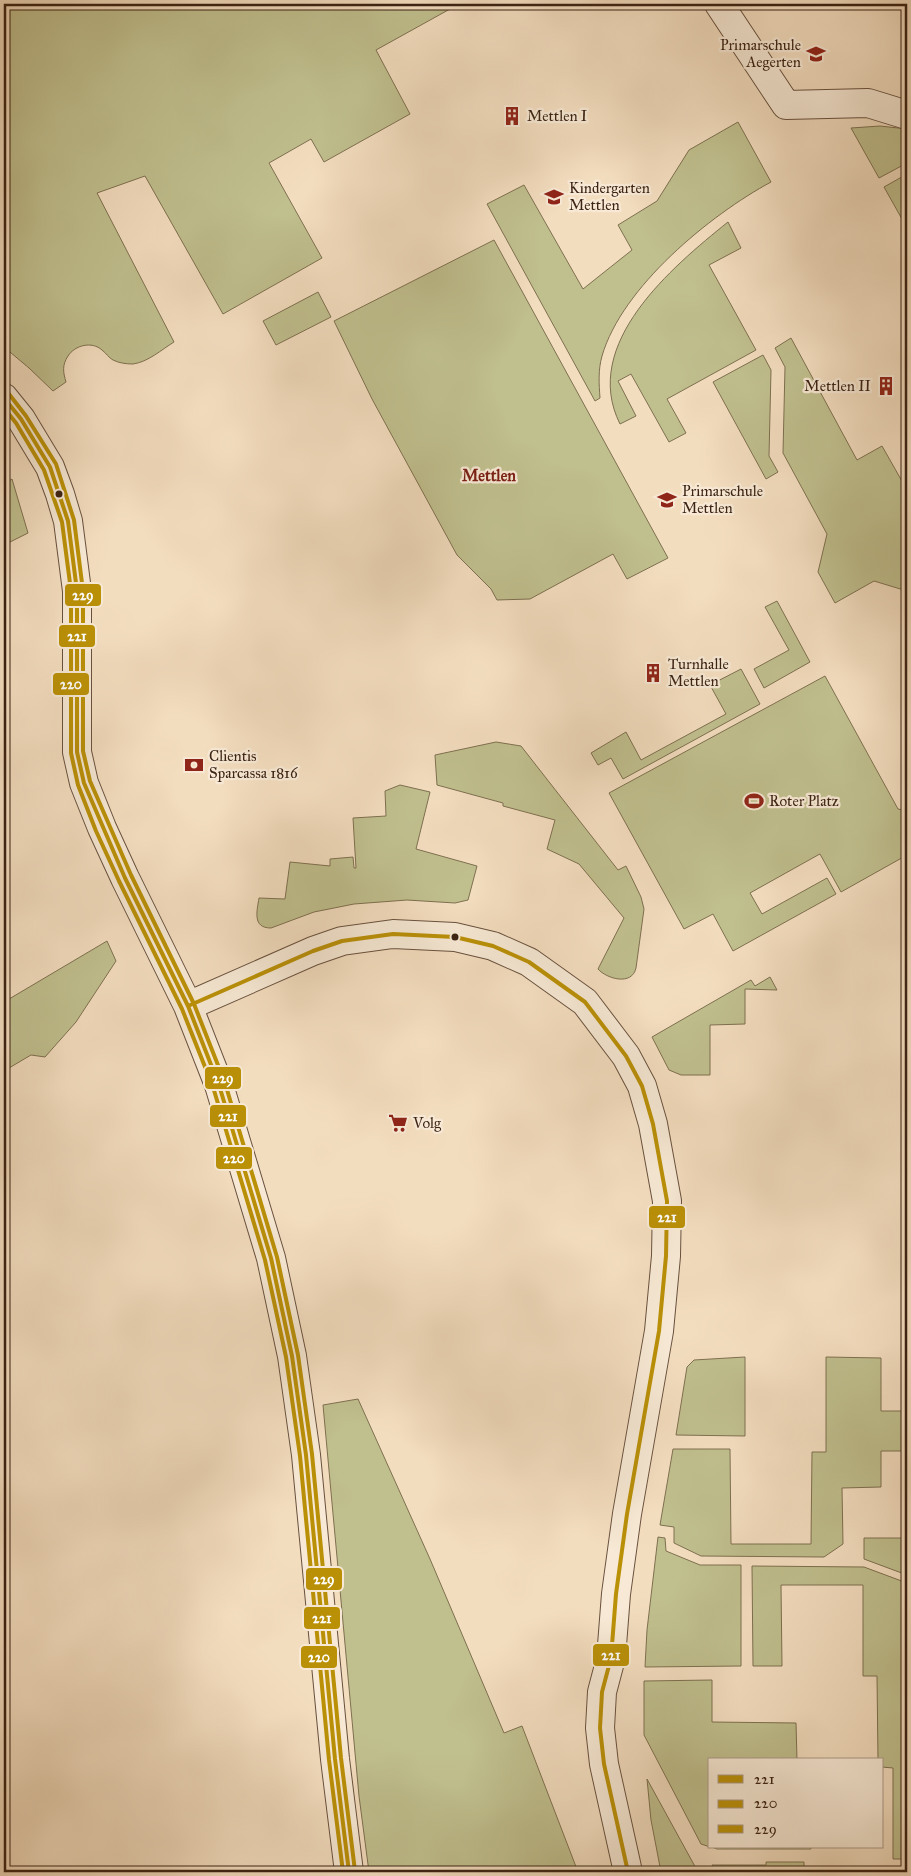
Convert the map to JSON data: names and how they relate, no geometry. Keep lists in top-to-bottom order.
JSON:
{
  "districts": ["Mettlen"],
  "places": {
    "school or university": ["Primarschule Aegerten", "Kindergarten Mettlen", "Primarschule Mettlen"],
    "building": ["Mettlen I", "Mettlen II", "Turnhalle Mettlen"],
    "bank": ["Clientis Sparcassa 1816"],
    "sports": ["Roter Platz"],
    "supermarket": ["Volg"]
  },
  "lines": ["transit line 229", "transit line 221", "transit line 220"],
  "legend": ["221", "220", "229"]
}
